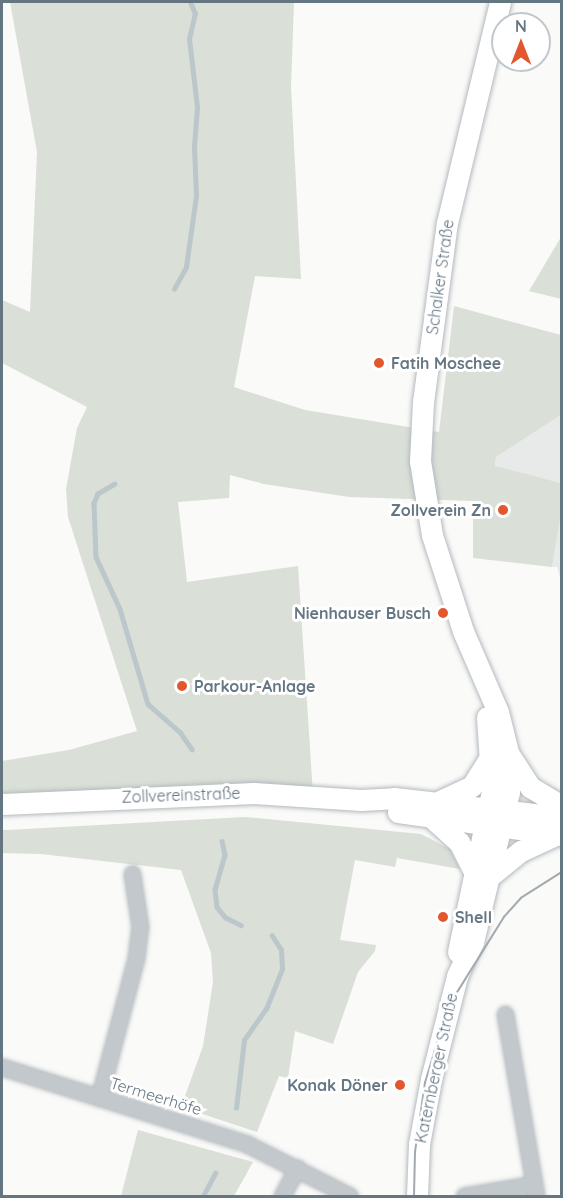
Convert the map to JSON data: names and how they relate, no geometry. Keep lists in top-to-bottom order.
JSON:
{
  "streets": {
    "main road": ["Schalker Straße", "Zollvereinstraße", "Katernberger Straße"],
    "street": ["Termeerhöfe"]
  },
  "crossings": [
    ["Schalker Straße", "Zollvereinstraße"],
    ["Schalker Straße", "Katernberger Straße"],
    ["Zollvereinstraße", "Katernberger Straße"]
  ],
  "places": [
    "Fatih Moschee",
    "Zollverein Zn",
    "Nienhauser Busch",
    "Parkour-Anlage",
    "Shell",
    "Konak Döner"
  ],
  "north": "top"
}
